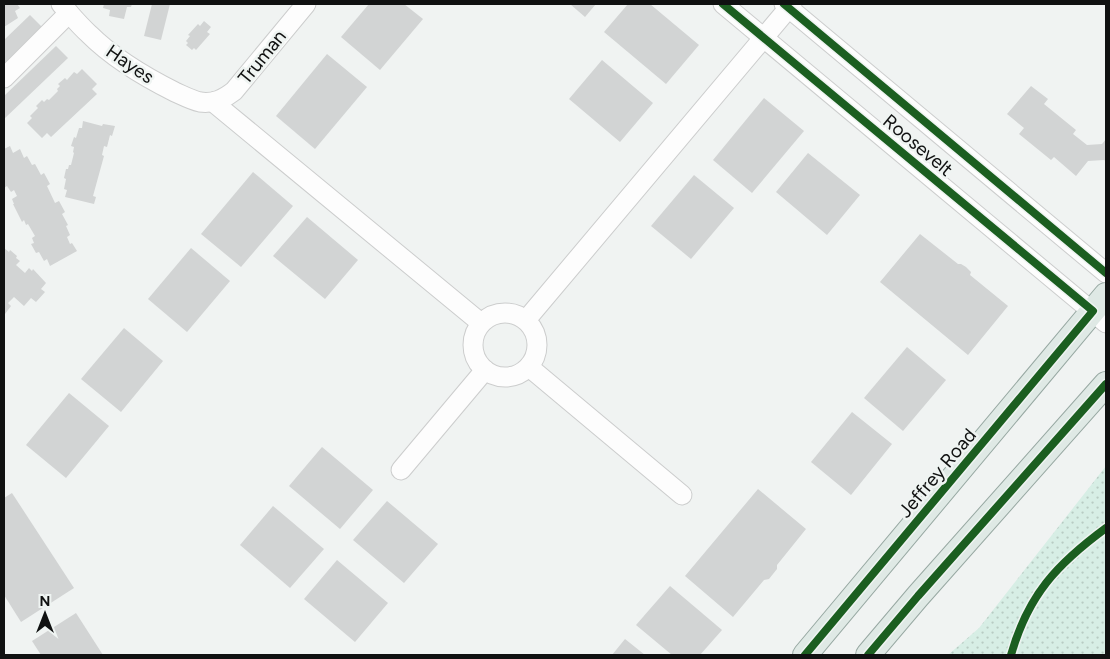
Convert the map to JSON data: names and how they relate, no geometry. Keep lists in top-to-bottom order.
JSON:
{
  "streets": {
    "main road": ["Jeffrey Road"],
    "street": ["Truman", "Hayes", "Roosevelt"]
  },
  "crossings": [
    ["Truman", "Hayes"],
    ["Roosevelt", "Jeffrey Road"]
  ],
  "north": "top"
}
